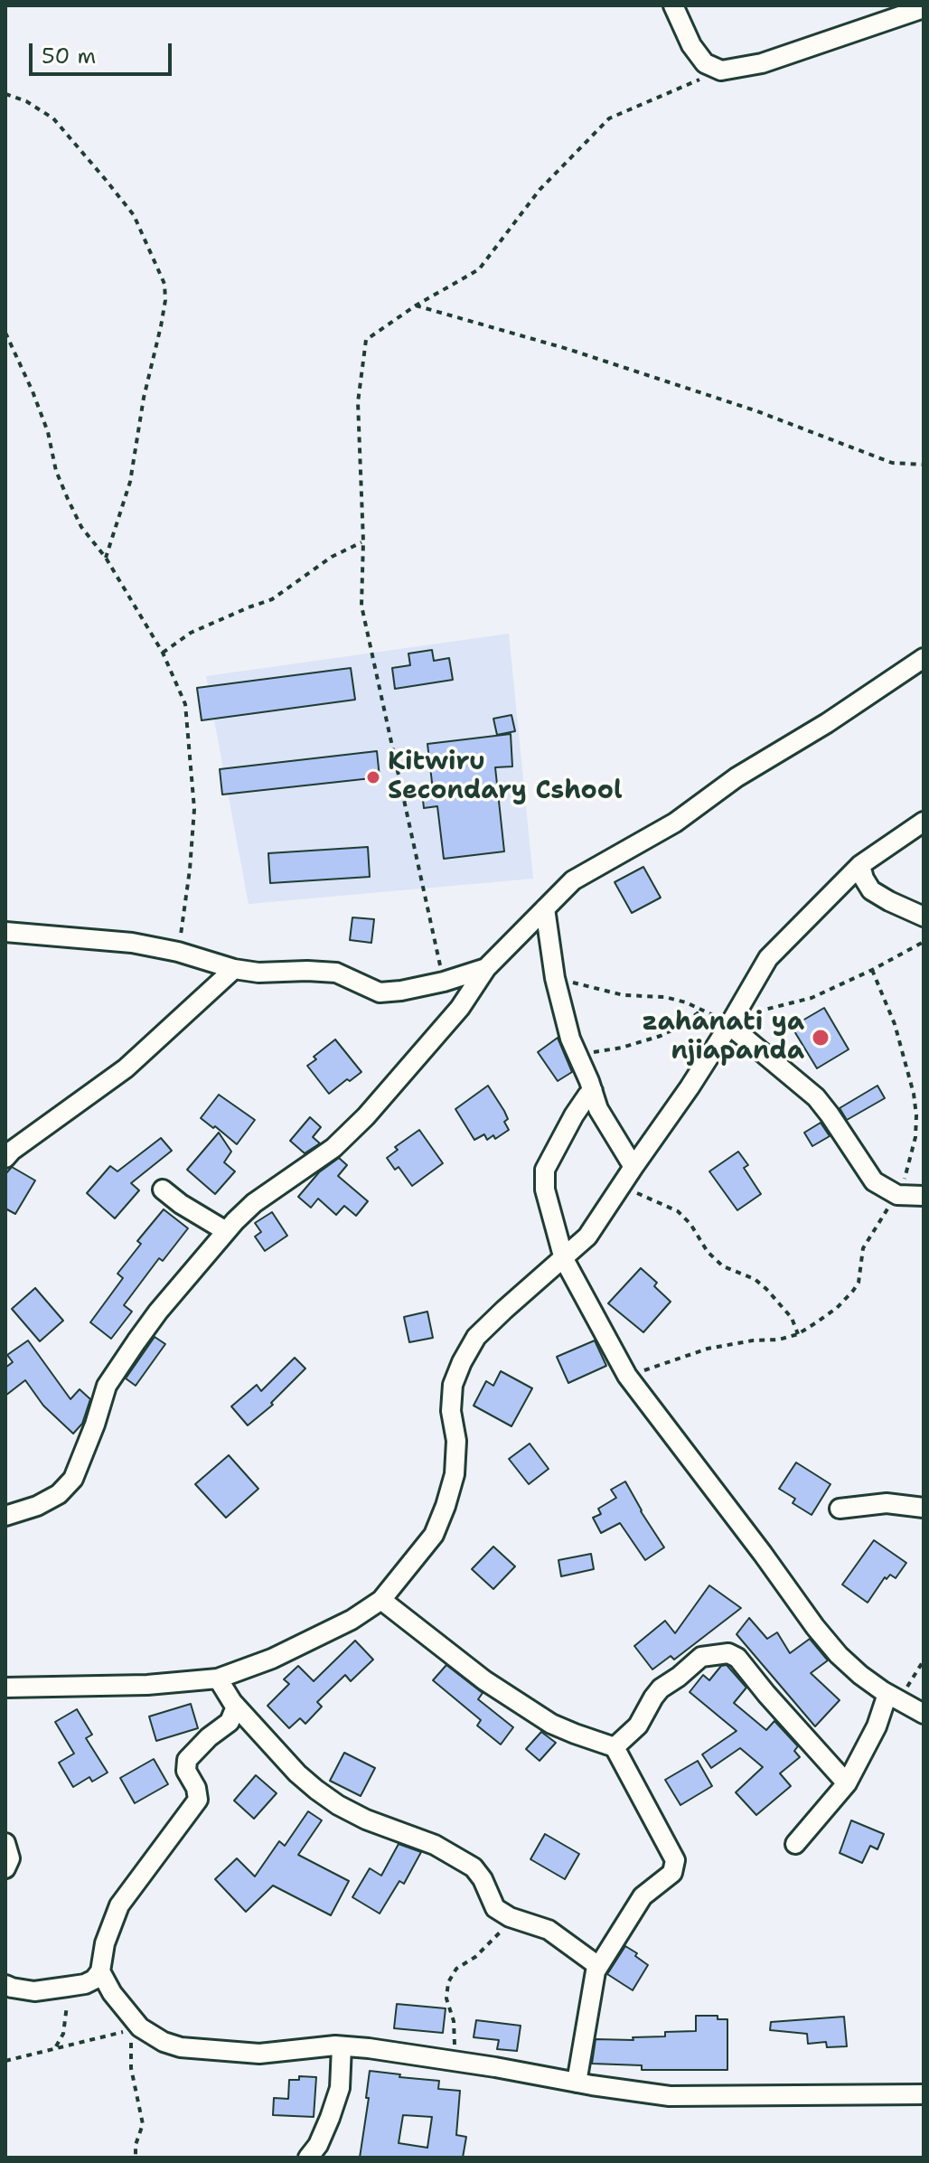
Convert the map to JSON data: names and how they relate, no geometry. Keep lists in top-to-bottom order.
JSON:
{
  "places": ["Kitwiru Secondary Cshool", "zahanati ya njiapanda"],
  "scale_bar": "50 m"
}
